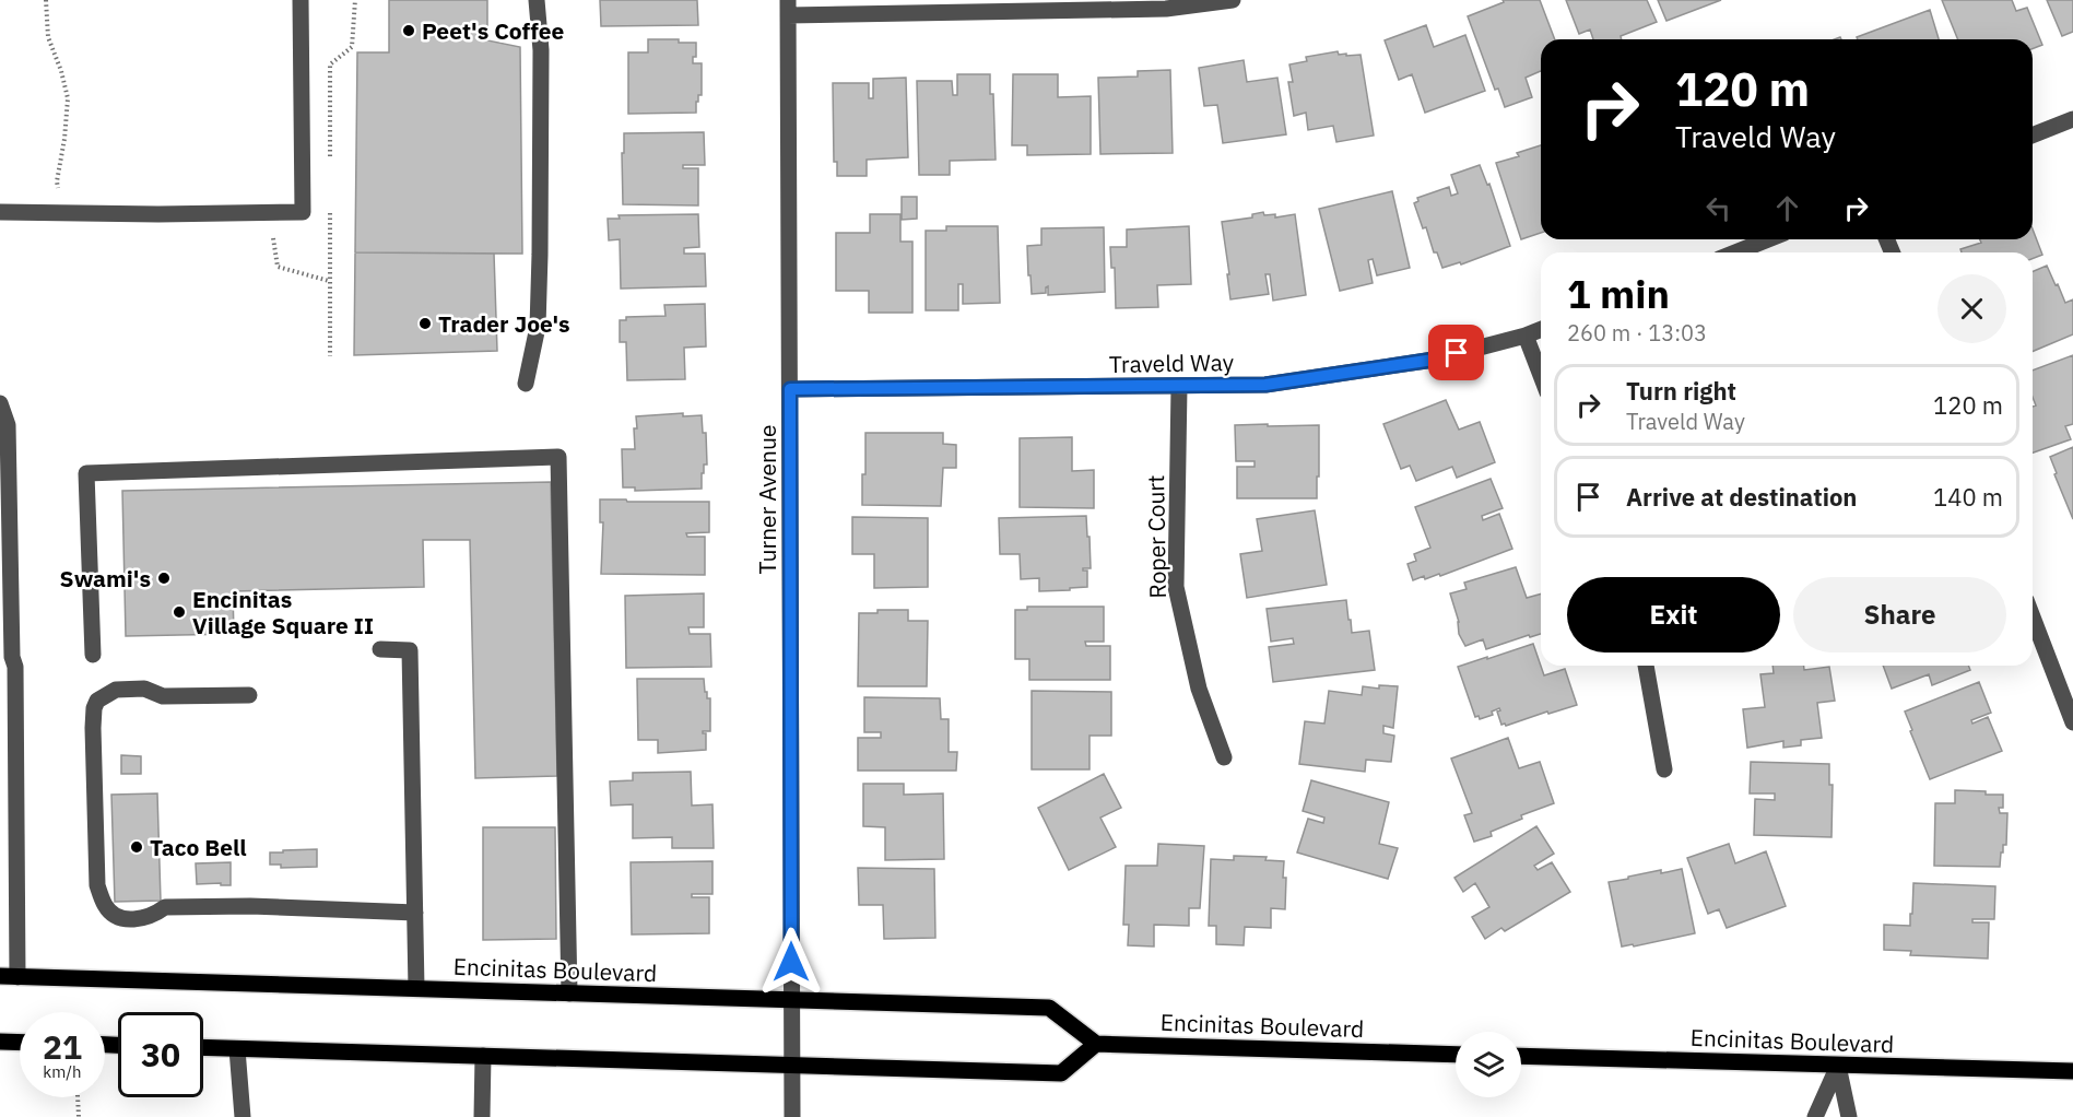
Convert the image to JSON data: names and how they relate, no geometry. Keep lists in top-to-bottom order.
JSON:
{
  "streets": {
    "main road": ["Encinitas Boulevard"],
    "street": ["Traveld Way", "Turner Avenue", "Roper Court"]
  },
  "crossings": [
    ["Traveld Way", "Turner Avenue"],
    ["Traveld Way", "Roper Court"],
    ["Turner Avenue", "Encinitas Boulevard"]
  ],
  "places": [
    "Peet's Coffee",
    "Trader Joe's",
    "Swami's",
    "Encinitas Village Square II",
    "Taco Bell"
  ],
  "page": {
    "turn": ["120 m", "Traveld Way"],
    "heading": ["1 min", "260 m · 13:03"],
    "list": [
      {
        "name": "Turn right",
        "note": "Traveld Way",
        "value": "120 m"
      },
      {
        "name": "Arrive at destination",
        "value": "140 m"
      }
    ],
    "buttons": ["Exit", "Share"],
    "speed": "21 km/h",
    "limit": "30"
  }
}
